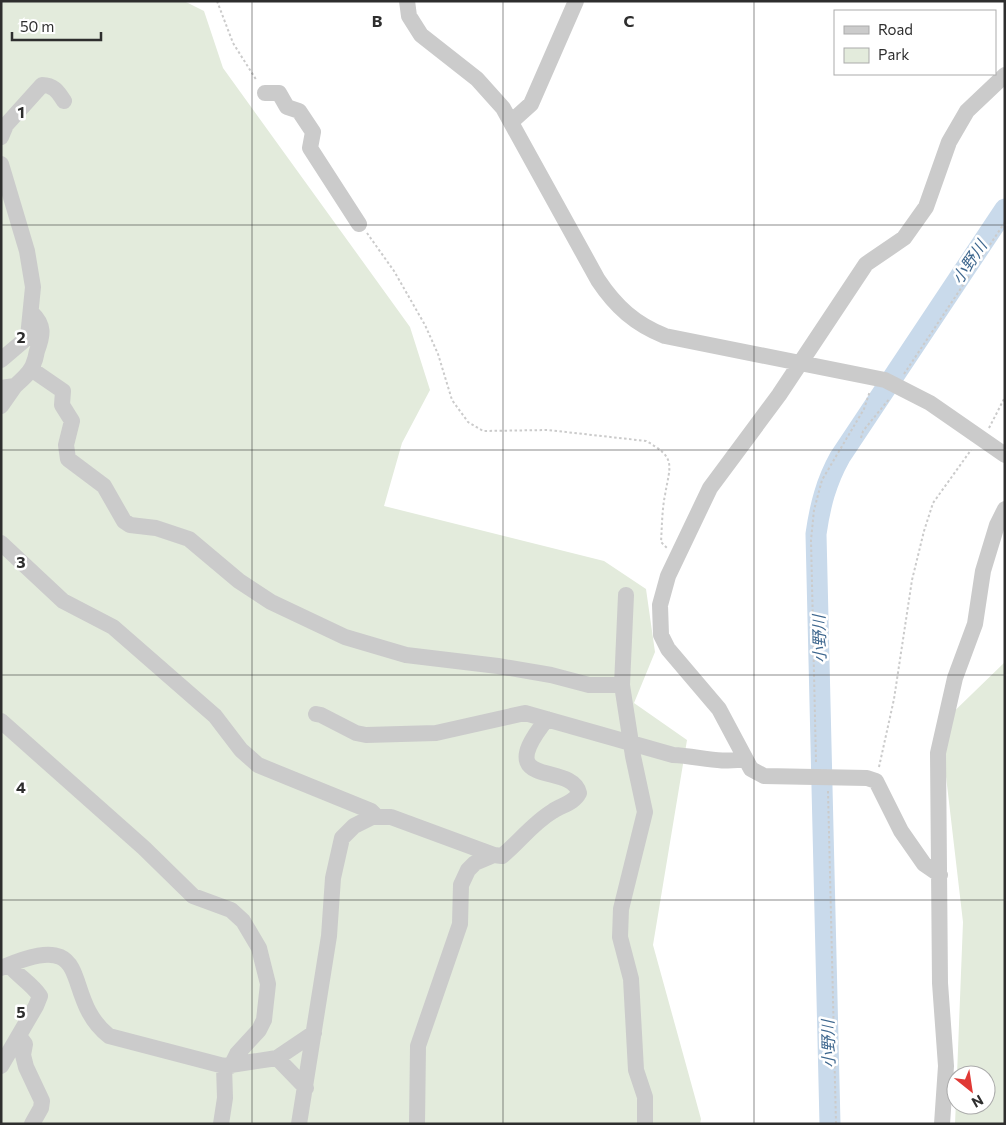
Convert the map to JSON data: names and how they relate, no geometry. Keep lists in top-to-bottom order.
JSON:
{
  "water": ["小野川"],
  "legend": ["Road", "Park"],
  "scale_bar": "50 m",
  "north": "bottom right",
  "grid": {
    "columns": ["B", "C"],
    "rows": [
      "1",
      "2",
      "3",
      "4",
      "5"
    ]
  }
}
